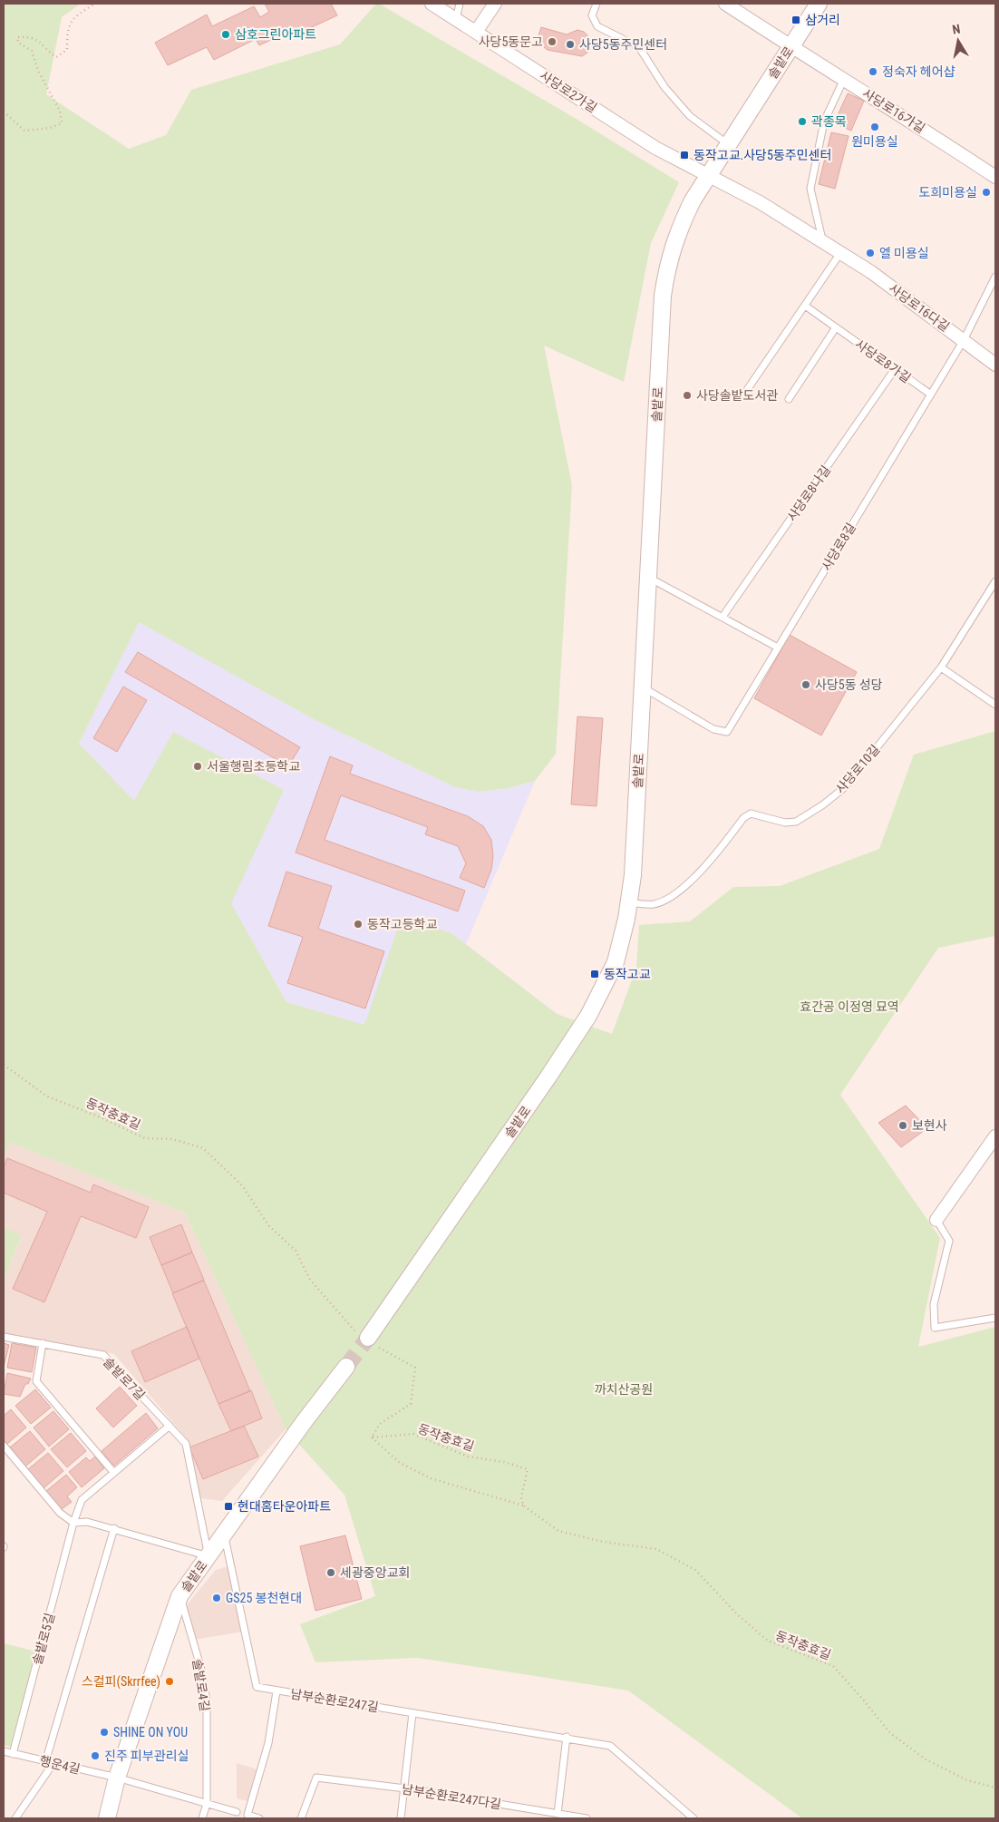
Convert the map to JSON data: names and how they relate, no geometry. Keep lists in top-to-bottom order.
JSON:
{
  "streets": {
    "street": [
      "솔밭로",
      "사당로2가길",
      "사당로16가길",
      "사당로16다길"
    ],
    "lane": [
      "사당로8가길",
      "사당로8나길",
      "사당로8길",
      "사당로10길",
      "솔밭로7길",
      "솔밭로5길",
      "솔밭로4길",
      "남부순환로247길",
      "행운4길",
      "남부순환로247다길"
    ],
    "path": ["동작충효길"]
  },
  "crossings": [
    ["솔밭로", "사당로2가길"],
    ["솔밭로", "사당로16가길"],
    ["솔밭로", "사당로16다길"],
    ["솔밭로", "사당로8길"],
    ["솔밭로", "사당로10길"],
    ["솔밭로", "동작충효길"],
    ["솔밭로", "솔밭로7길"],
    ["솔밭로", "솔밭로4길"],
    ["솔밭로", "남부순환로247길"],
    ["솔밭로", "행운4길"],
    ["사당로2가길", "사당로16다길"],
    ["사당로16다길", "사당로8길"],
    ["사당로8가길", "사당로8나길"],
    ["사당로8가길", "사당로8길"],
    ["솔밭로5길", "행운4길"]
  ],
  "parks": ["효간공 이정영 묘역", "까치산공원"],
  "places": {
    "transit": [
      "삼거리",
      "동작고교.사당5동주민센터",
      "동작고교",
      "현대홈타운아파트"
    ],
    "other": [
      "삼호그린아파트",
      "사당5동문고",
      "사당5동주민센터",
      "정숙자 헤어샵",
      "곽종목",
      "원미용실",
      "도희미용실",
      "엘 미용실",
      "사당솔밭도서관",
      "사당5동 성당",
      "서울행림초등학교",
      "동작고등학교",
      "보현사",
      "세광중앙교회",
      "GS25 봉천현대",
      "스컬피(Skrrfee)",
      "SHINE ON YOU",
      "진주 피부관리실"
    ]
  },
  "north": "top"
}
